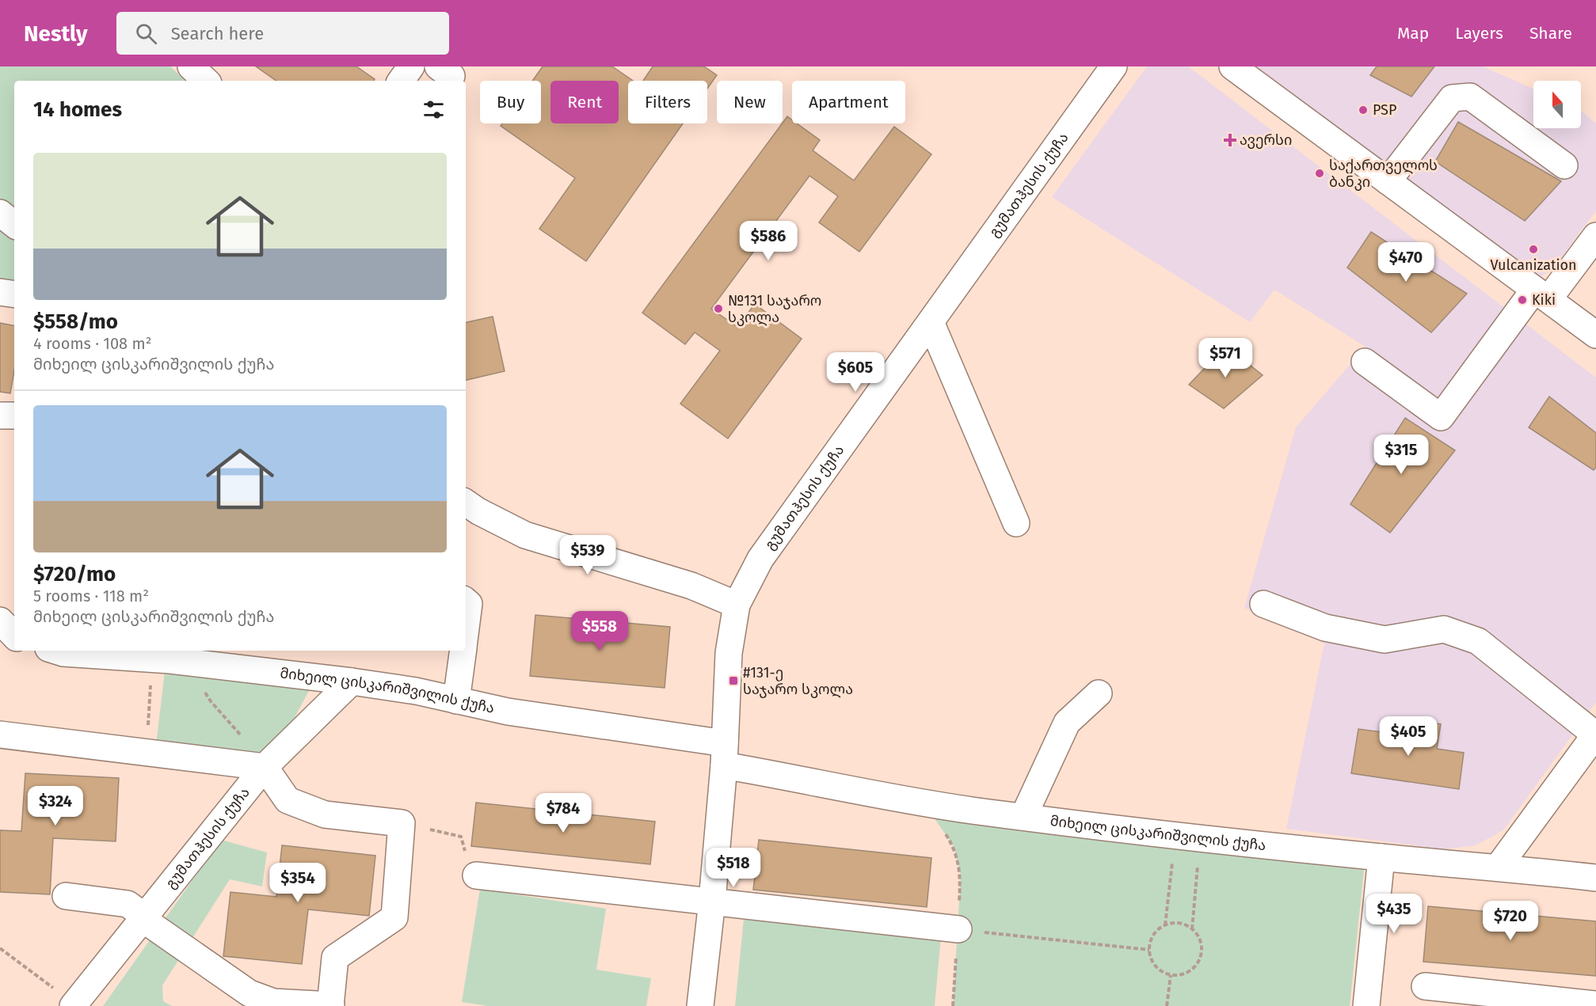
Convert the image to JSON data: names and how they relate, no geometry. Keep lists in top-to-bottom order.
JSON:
{
  "streets": {
    "street": ["გუმათჰესის ქუჩა", "მიხეილ ცისკარიშვილის ქუჩა"]
  },
  "crossings": [
    ["გუმათჰესის ქუჩა", "მიხეილ ცისკარიშვილის ქუჩა"]
  ],
  "places": {
    "other": [
      "PSP",
      "საქართველოს ბანკი",
      "Vulcanization",
      "Kiki",
      "№131 საჯარო სკოლა"
    ],
    "health": ["ავერსი"],
    "transit": ["#131-ე საჯარო სკოლა"]
  },
  "north": "top",
  "page": {
    "header": "Nestly",
    "search": "Search here",
    "nav": ["Map", "Layers", "Share"],
    "chip": [
      "Buy",
      "Rent",
      "Filters",
      "New",
      "Apartment"
    ],
    "heading": "14 homes",
    "list": [
      {
        "name": "$558/mo",
        "note": "4 rooms · 108 m² · მიხეილ ცისკარიშვილის ქუჩა"
      },
      {
        "name": "$720/mo",
        "note": "5 rooms · 118 m² · მიხეილ ცისკარიშვილის ქუჩა"
      }
    ],
    "price": [
      "$586",
      "$470",
      "$571",
      "$605",
      "$315",
      "$539",
      "$558",
      "$405",
      "$324",
      "$784",
      "$518",
      "$354",
      "$435",
      "$720"
    ]
  }
}
